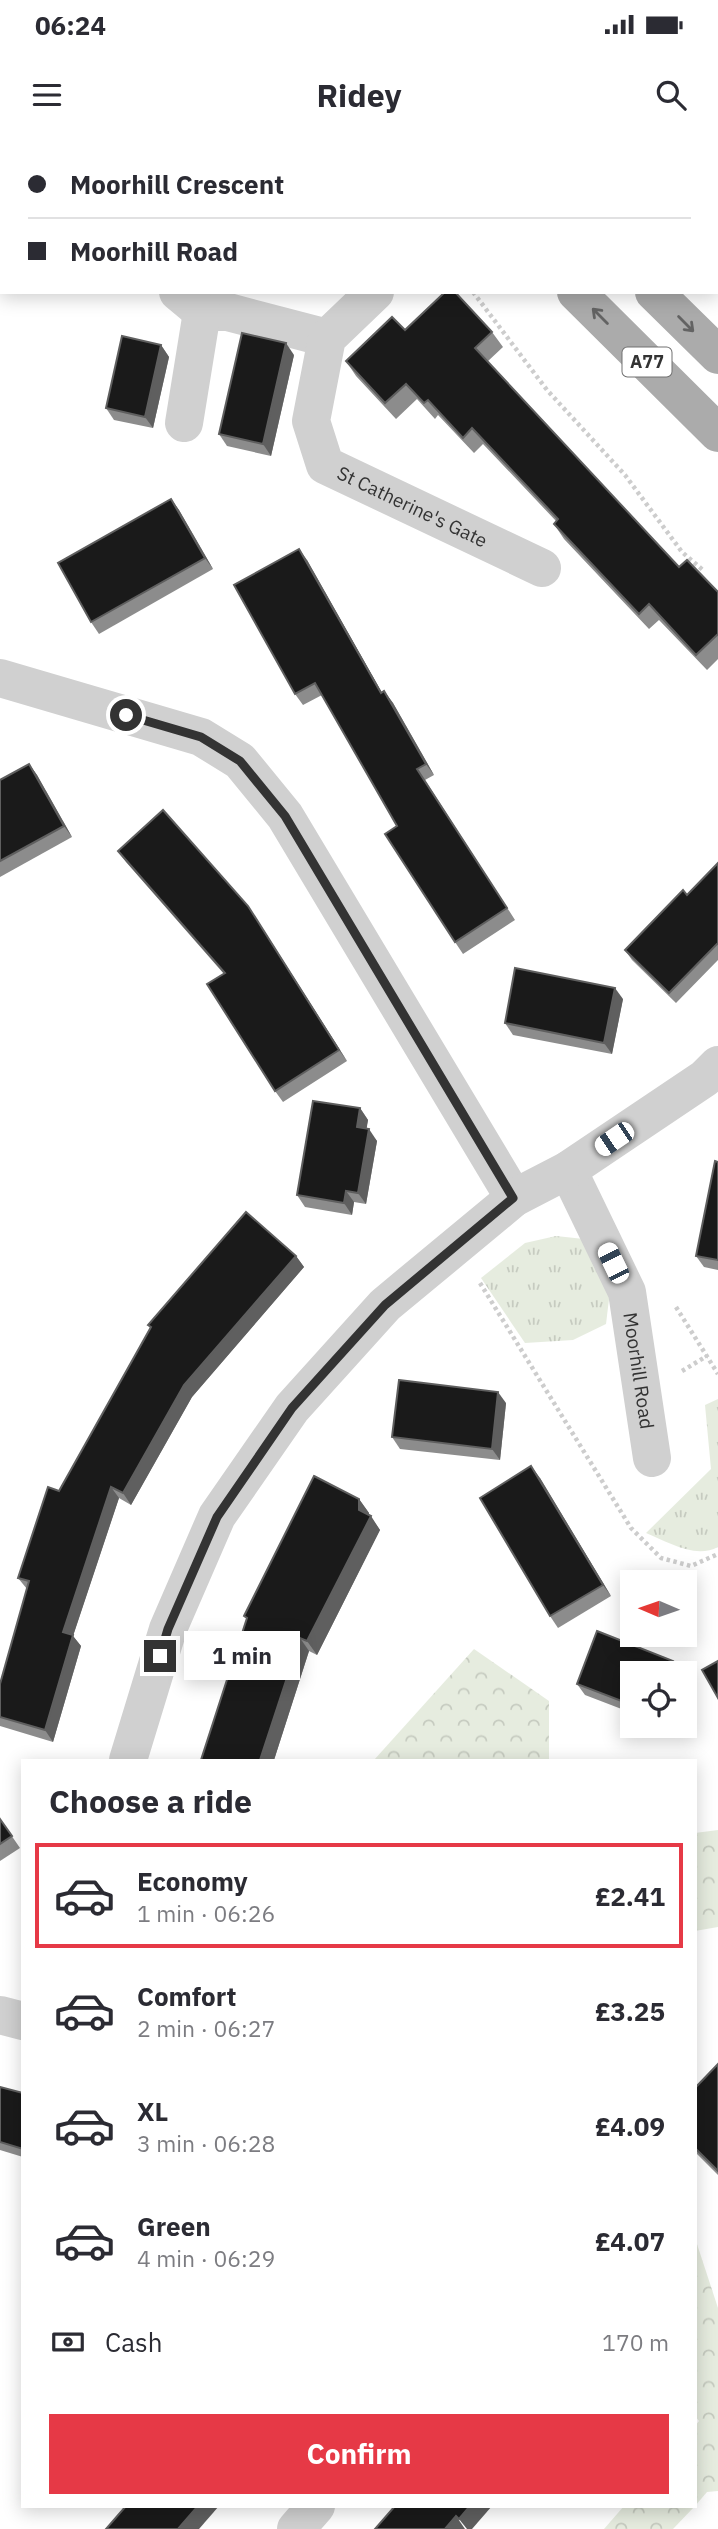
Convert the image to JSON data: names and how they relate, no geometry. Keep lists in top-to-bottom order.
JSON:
{
  "streets": {
    "main road": ["A77"],
    "street": ["St Catherine's Gate", "Moorhill Road"]
  },
  "north": "left",
  "page": {
    "status": "06:24",
    "header": "Ridey",
    "banner": ["Moorhill Crescent", "Moorhill Road"],
    "bubble": "1 min",
    "heading": "Choose a ride",
    "list": [
      {
        "name": "Economy",
        "note": "1 min · 06:26",
        "value": "£2.41"
      },
      {
        "name": "Comfort",
        "note": "2 min · 06:27",
        "value": "£3.25"
      },
      {
        "name": "XL",
        "note": "3 min · 06:28",
        "value": "£4.09"
      },
      {
        "name": "Green",
        "note": "4 min · 06:29",
        "value": "£4.07"
      }
    ],
    "pay": ["Cash", "170 m"],
    "buttons": "Confirm"
  }
}
